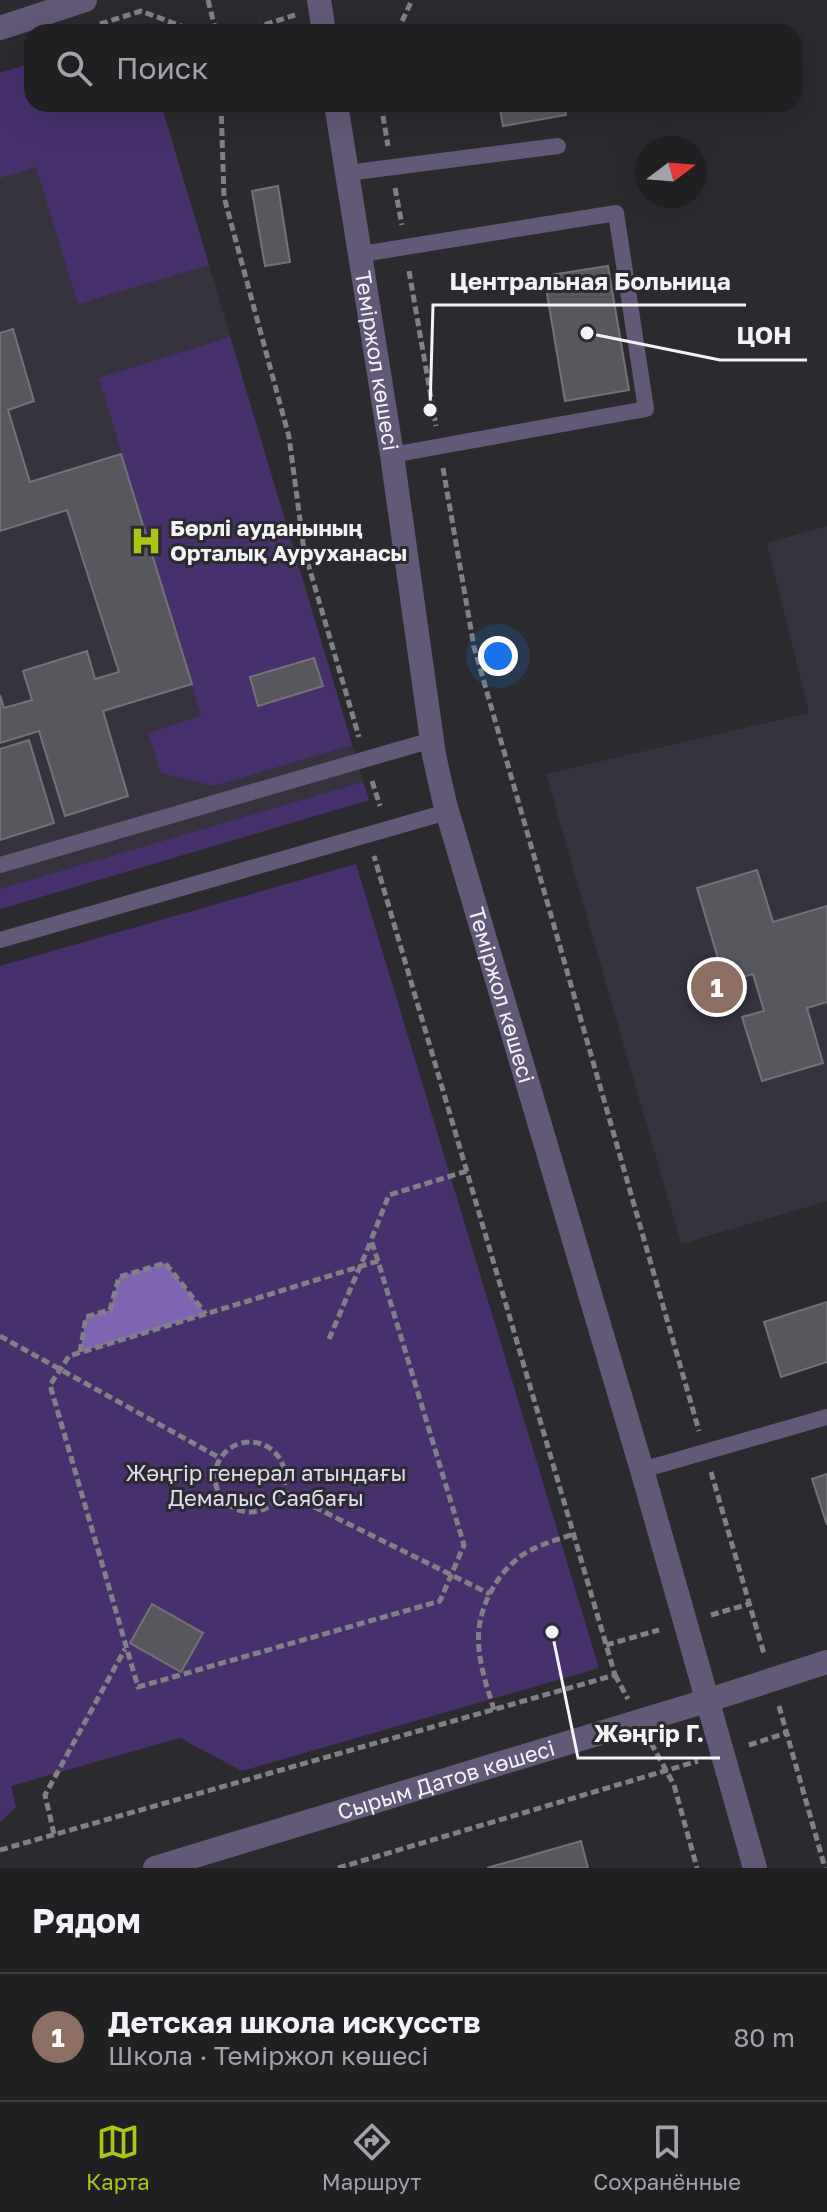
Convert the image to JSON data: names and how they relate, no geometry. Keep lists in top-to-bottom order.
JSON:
{
  "streets": {
    "street": ["Теміржол көшесі", "Сырым Датов көшесі"]
  },
  "crossings": [
    ["Теміржол көшесі", "Сырым Датов көшесі"]
  ],
  "parks": ["Жәңгір генерал атындағы Демалыс Саябағы"],
  "places": {
    "other": ["ЦОН", "Центральная Больница", "Жәңгір Г."],
    "hospital": ["Бөрлі ауданының Орталық Ауруханасы"]
  },
  "north": "right",
  "page": {
    "search": "Поиск",
    "pins": "1",
    "heading": "Рядом",
    "list": [
      {
        "mark": "1",
        "name": "Детская школа искусств",
        "note": "Школа · Теміржол көшесі",
        "value": "80 m"
      }
    ],
    "nav": ["Карта", "Маршрут", "Сохранённые"]
  }
}
